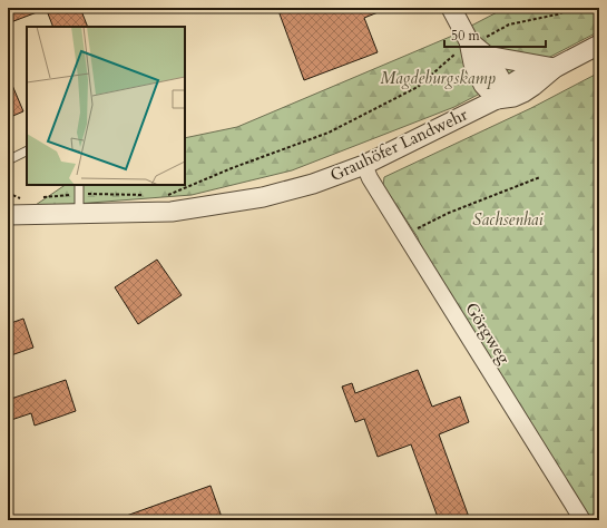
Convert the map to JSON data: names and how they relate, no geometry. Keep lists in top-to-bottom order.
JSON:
{
  "streets": {
    "street": ["Grauhöfer Landwehr", "Görgweg"]
  },
  "crossings": [
    ["Grauhöfer Landwehr", "Görgweg"]
  ],
  "parks": ["Magdeburgskamp", "Sachsenhai"],
  "scale_bar": "50 m"
}
